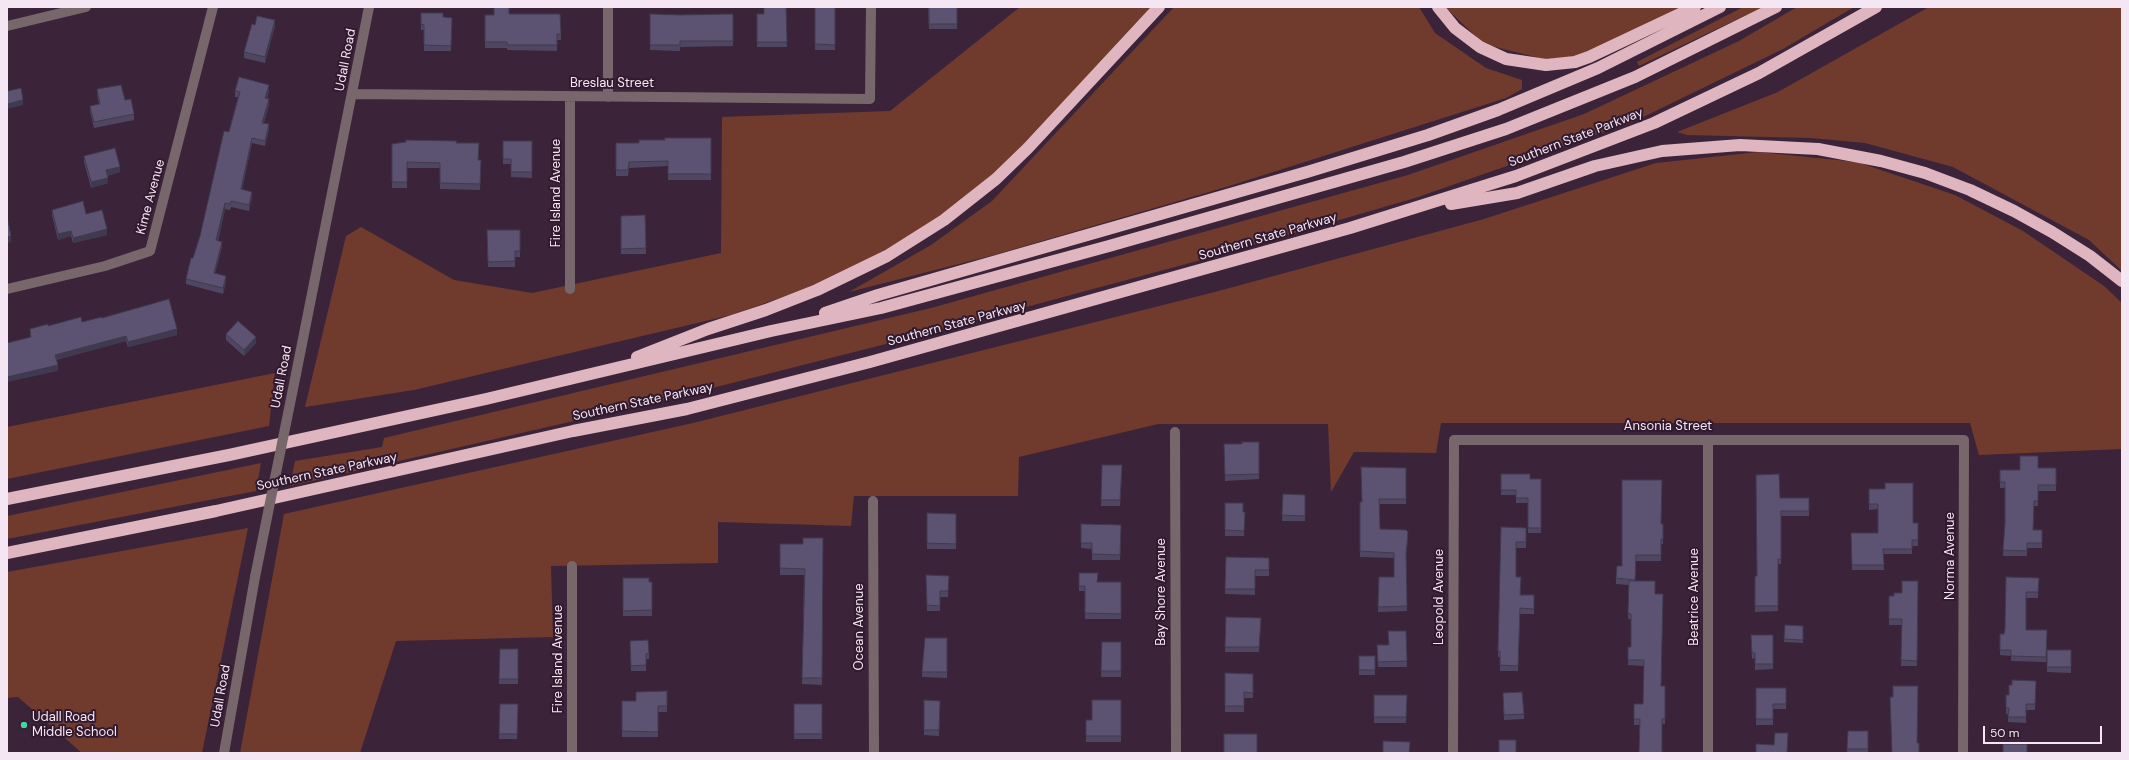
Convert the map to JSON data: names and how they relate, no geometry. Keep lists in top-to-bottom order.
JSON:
{
  "streets": {
    "highway": ["Southern State Parkway"],
    "street": [
      "Udall Road",
      "Breslau Street",
      "Fire Island Avenue",
      "Kime Avenue",
      "Ansonia Street",
      "Norma Avenue",
      "Bay Shore Avenue",
      "Leopold Avenue",
      "Beatrice Avenue",
      "Ocean Avenue"
    ]
  },
  "crossings": [
    ["Udall Road", "Breslau Street"],
    ["Breslau Street", "Fire Island Avenue"],
    ["Ansonia Street", "Norma Avenue"],
    ["Ansonia Street", "Leopold Avenue"],
    ["Ansonia Street", "Beatrice Avenue"]
  ],
  "places": ["Udall Road Middle School"],
  "scale_bar": "50 m"
}
